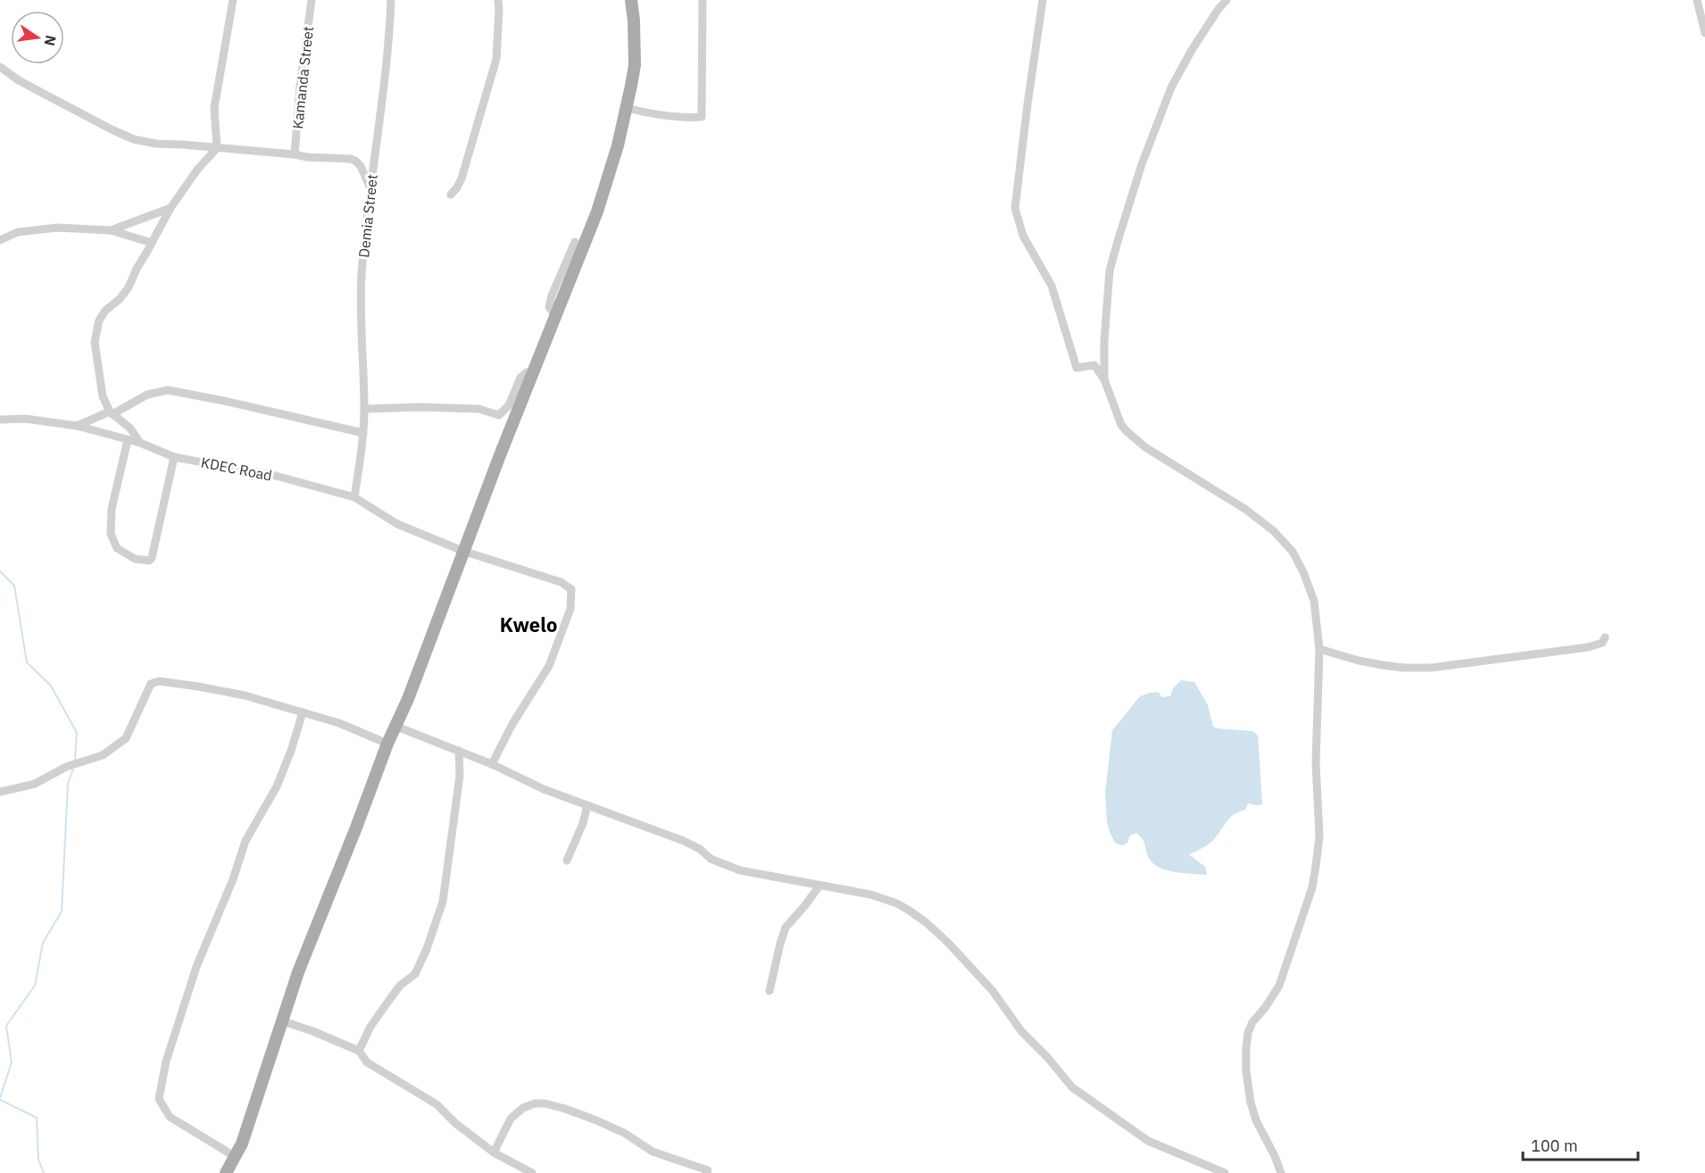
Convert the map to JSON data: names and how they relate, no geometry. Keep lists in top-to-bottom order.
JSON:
{
  "streets": {
    "street": ["Kamanda Street", "Demia Street", "KDEC Road"]
  },
  "crossings": [
    ["Demia Street", "KDEC Road"]
  ],
  "districts": ["Kwelo"],
  "scale_bar": "100 m",
  "north": "right"
}
